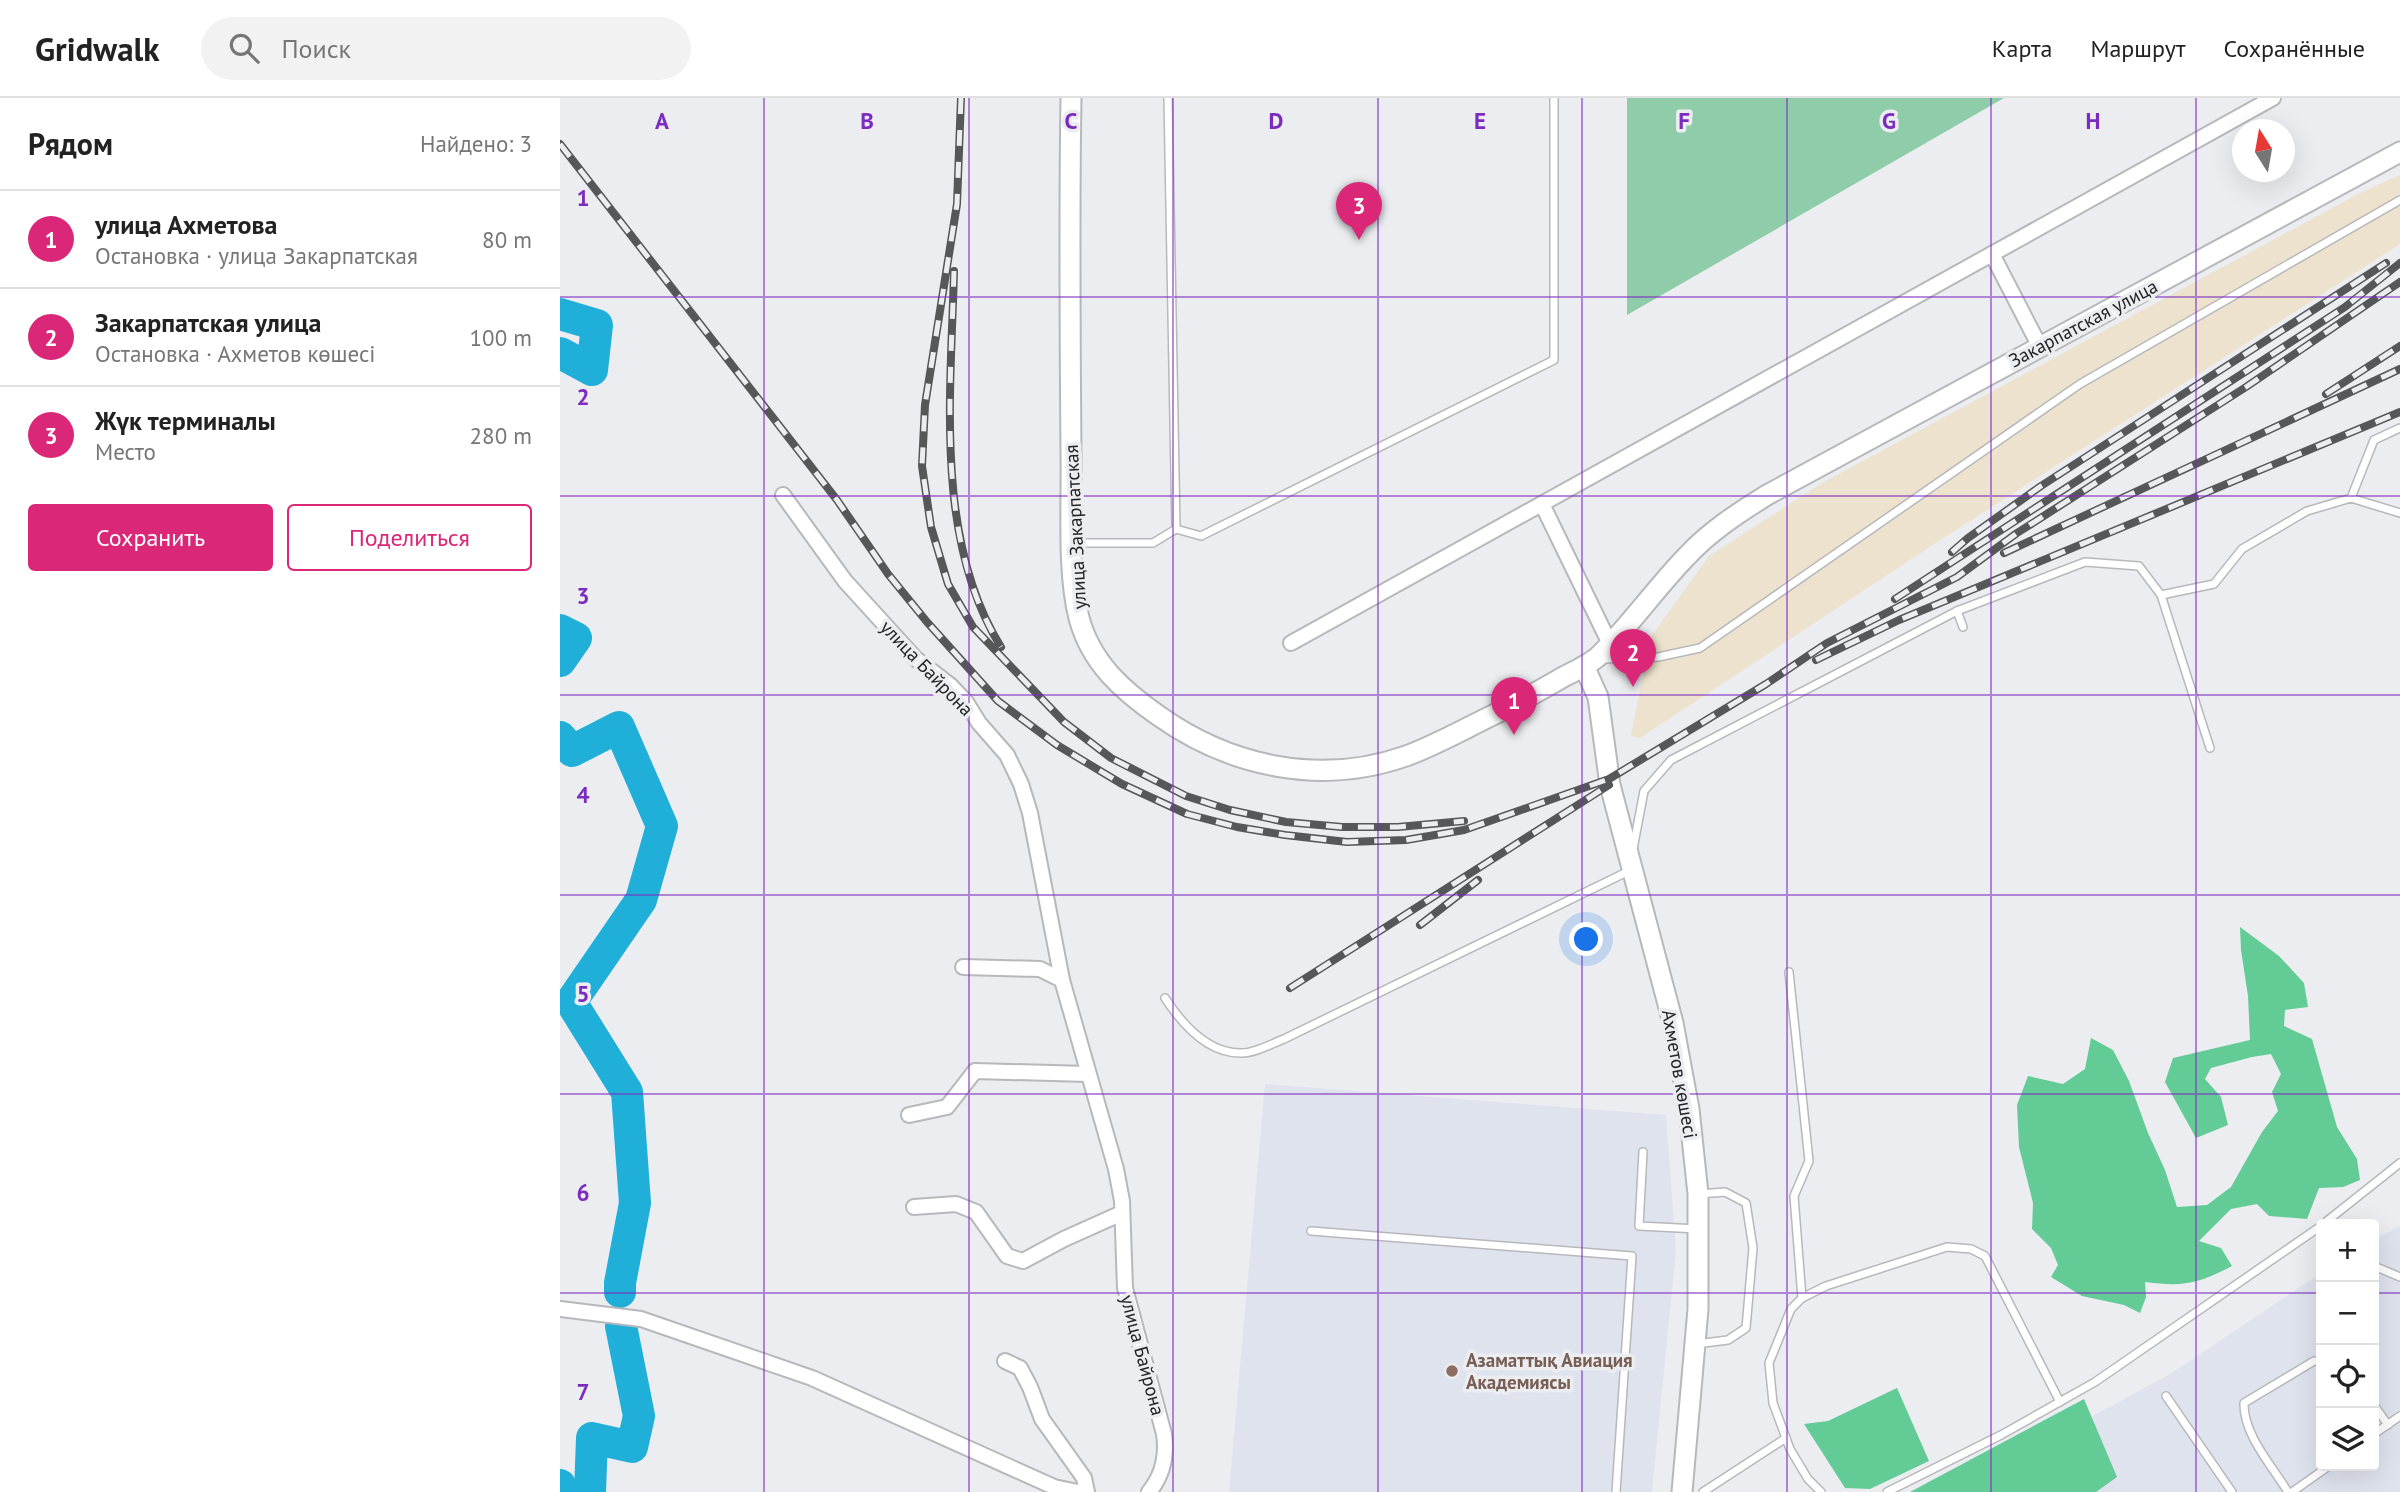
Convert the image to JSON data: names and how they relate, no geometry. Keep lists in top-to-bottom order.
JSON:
{
  "streets": {
    "street": [
      "Закарпатская улица",
      "улица Закарпатская",
      "улица Байрона",
      "Ахметов көшесі"
    ]
  },
  "crossings": [
    ["Закарпатская улица", "улица Закарпатская"],
    ["Закарпатская улица", "Ахметов көшесі"],
    ["улица Закарпатская", "Ахметов көшесі"]
  ],
  "places": ["Азаматтық Авиация Академиясы"],
  "north": "top",
  "page": {
    "header": "Gridwalk",
    "search": "Поиск",
    "nav": ["Карта", "Маршрут", "Сохранённые"],
    "heading": ["Рядом", "Найдено: 3"],
    "pins": ["3", "2", "1"],
    "list": [
      {
        "mark": "1",
        "name": "улица Ахметова",
        "note": "Остановка · улица Закарпатская",
        "value": "80 m"
      },
      {
        "mark": "2",
        "name": "Закарпатская улица",
        "note": "Остановка · Ахметов көшесі",
        "value": "100 m"
      },
      {
        "mark": "3",
        "name": "Жүк терминалы",
        "note": "Место",
        "value": "280 m"
      }
    ],
    "buttons": ["Сохранить", "Поделиться"],
    "map_buttons": ["+", "−"]
  },
  "grid": {
    "columns": [
      "A",
      "B",
      "C",
      "D",
      "E",
      "F",
      "G",
      "H"
    ],
    "rows": [
      "1",
      "2",
      "3",
      "4",
      "5",
      "6",
      "7"
    ]
  }
}
